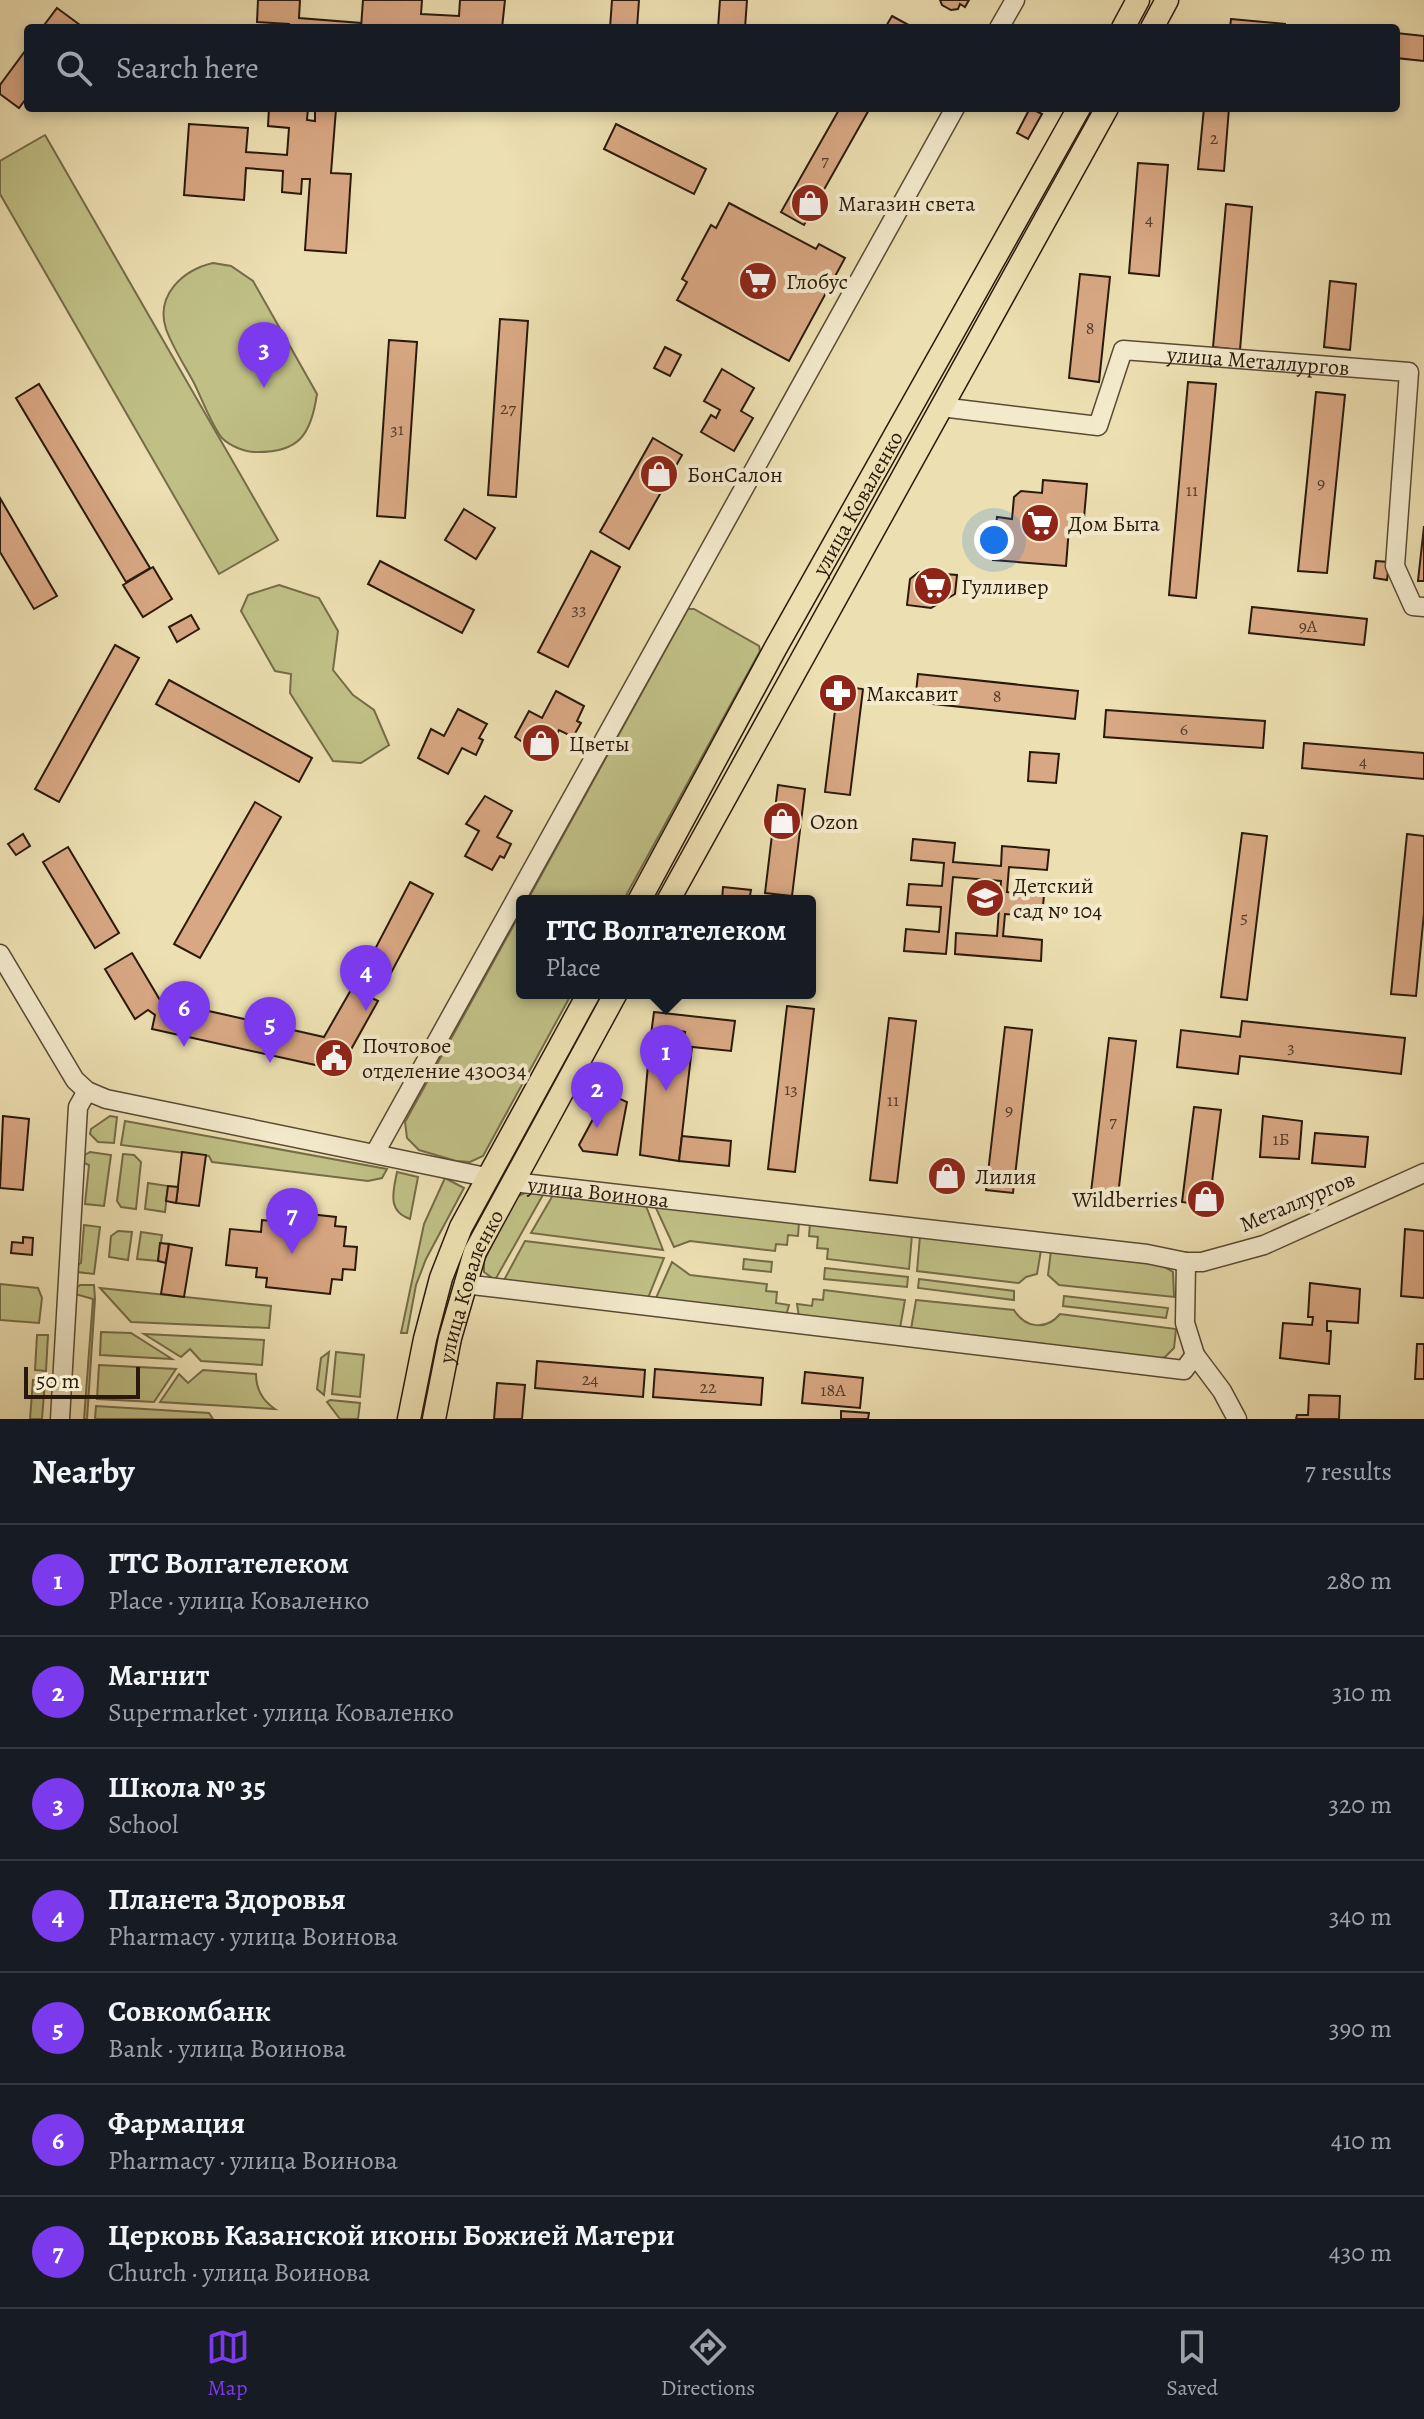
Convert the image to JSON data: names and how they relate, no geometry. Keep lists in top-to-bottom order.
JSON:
{
  "streets": {
    "main road": ["улица Металлургов", "улица Коваленко", "улица Воинова"],
    "street": ["Металлургов"]
  },
  "crossings": [
    ["улица Металлургов", "улица Коваленко"],
    ["улица Коваленко", "улица Воинова"],
    ["улица Воинова", "Металлургов"]
  ],
  "places": {
    "shop": [
      "Магазин света",
      "БонСалон",
      "Цветы",
      "Ozon",
      "Лилия",
      "Wildberries"
    ],
    "supermarket": ["Глобус", "Дом Быта", "Гулливер"],
    "pharmacy": ["Максавит"],
    "school or university": ["Детский сад № 104"],
    "public building": ["Почтовое отделение 430034"]
  },
  "house_numbers": [
    "2",
    "7",
    "4",
    "8",
    "27",
    "31",
    "9",
    "11",
    "33",
    "9А",
    "8",
    "6",
    "4",
    "5",
    "3",
    "13",
    "11",
    "9",
    "7",
    "1Б",
    "24",
    "22",
    "18А"
  ],
  "scale_bar": "50 m",
  "page": {
    "search": "Search here",
    "pins": [
      "3",
      "4",
      "6",
      "5",
      "1",
      "2",
      "7"
    ],
    "popup": ["ГТС Волгателеком", "Place"],
    "scale": "50 m",
    "heading": ["Nearby", "7 results"],
    "list": [
      {
        "mark": "1",
        "name": "ГТС Волгателеком",
        "note": "Place · улица Коваленко",
        "value": "280 m"
      },
      {
        "mark": "2",
        "name": "Магнит",
        "note": "Supermarket · улица Коваленко",
        "value": "310 m"
      },
      {
        "mark": "3",
        "name": "Школа № 35",
        "note": "School",
        "value": "320 m"
      },
      {
        "mark": "4",
        "name": "Планета Здоровья",
        "note": "Pharmacy · улица Воинова",
        "value": "340 m"
      },
      {
        "mark": "5",
        "name": "Совкомбанк",
        "note": "Bank · улица Воинова",
        "value": "390 m"
      },
      {
        "mark": "6",
        "name": "Фармация",
        "note": "Pharmacy · улица Воинова",
        "value": "410 m"
      },
      {
        "mark": "7",
        "name": "Церковь Казанской иконы Божией Матери",
        "note": "Church · улица Воинова",
        "value": "430 m"
      }
    ],
    "nav": ["Map", "Directions", "Saved"]
  }
}
